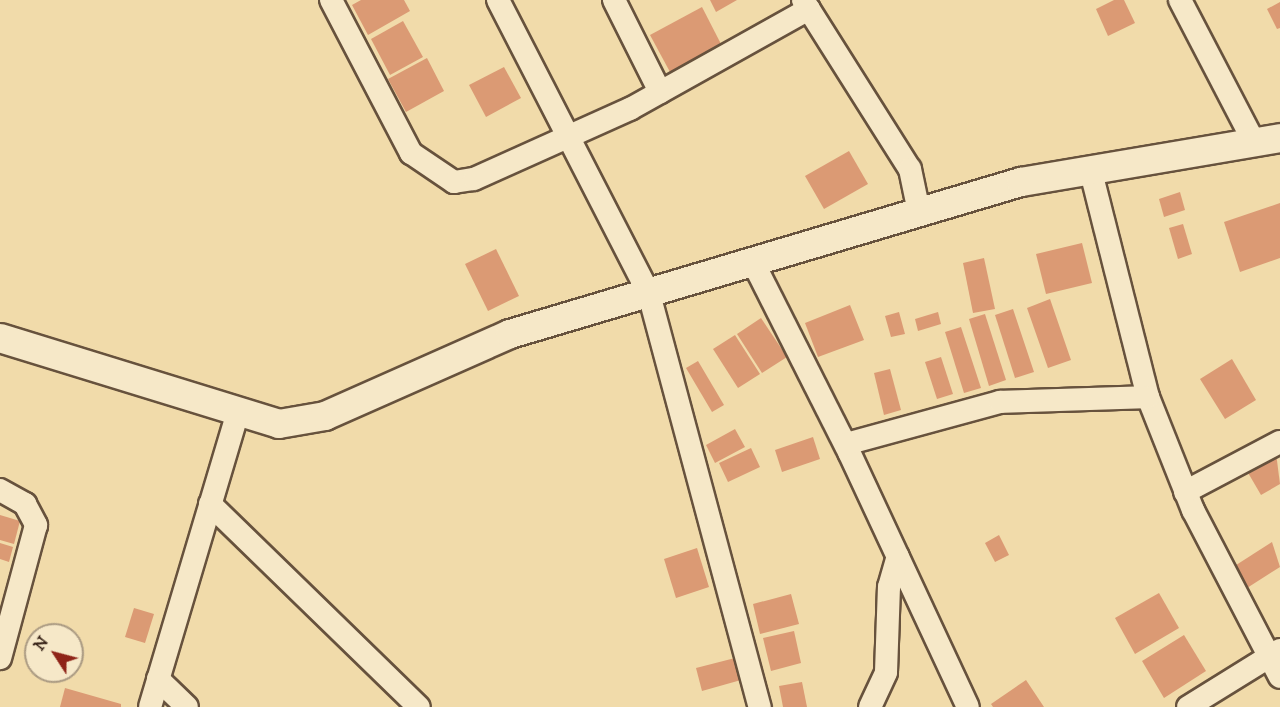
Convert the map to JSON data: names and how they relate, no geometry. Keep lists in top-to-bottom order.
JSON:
{
  "north": "top left"
}
